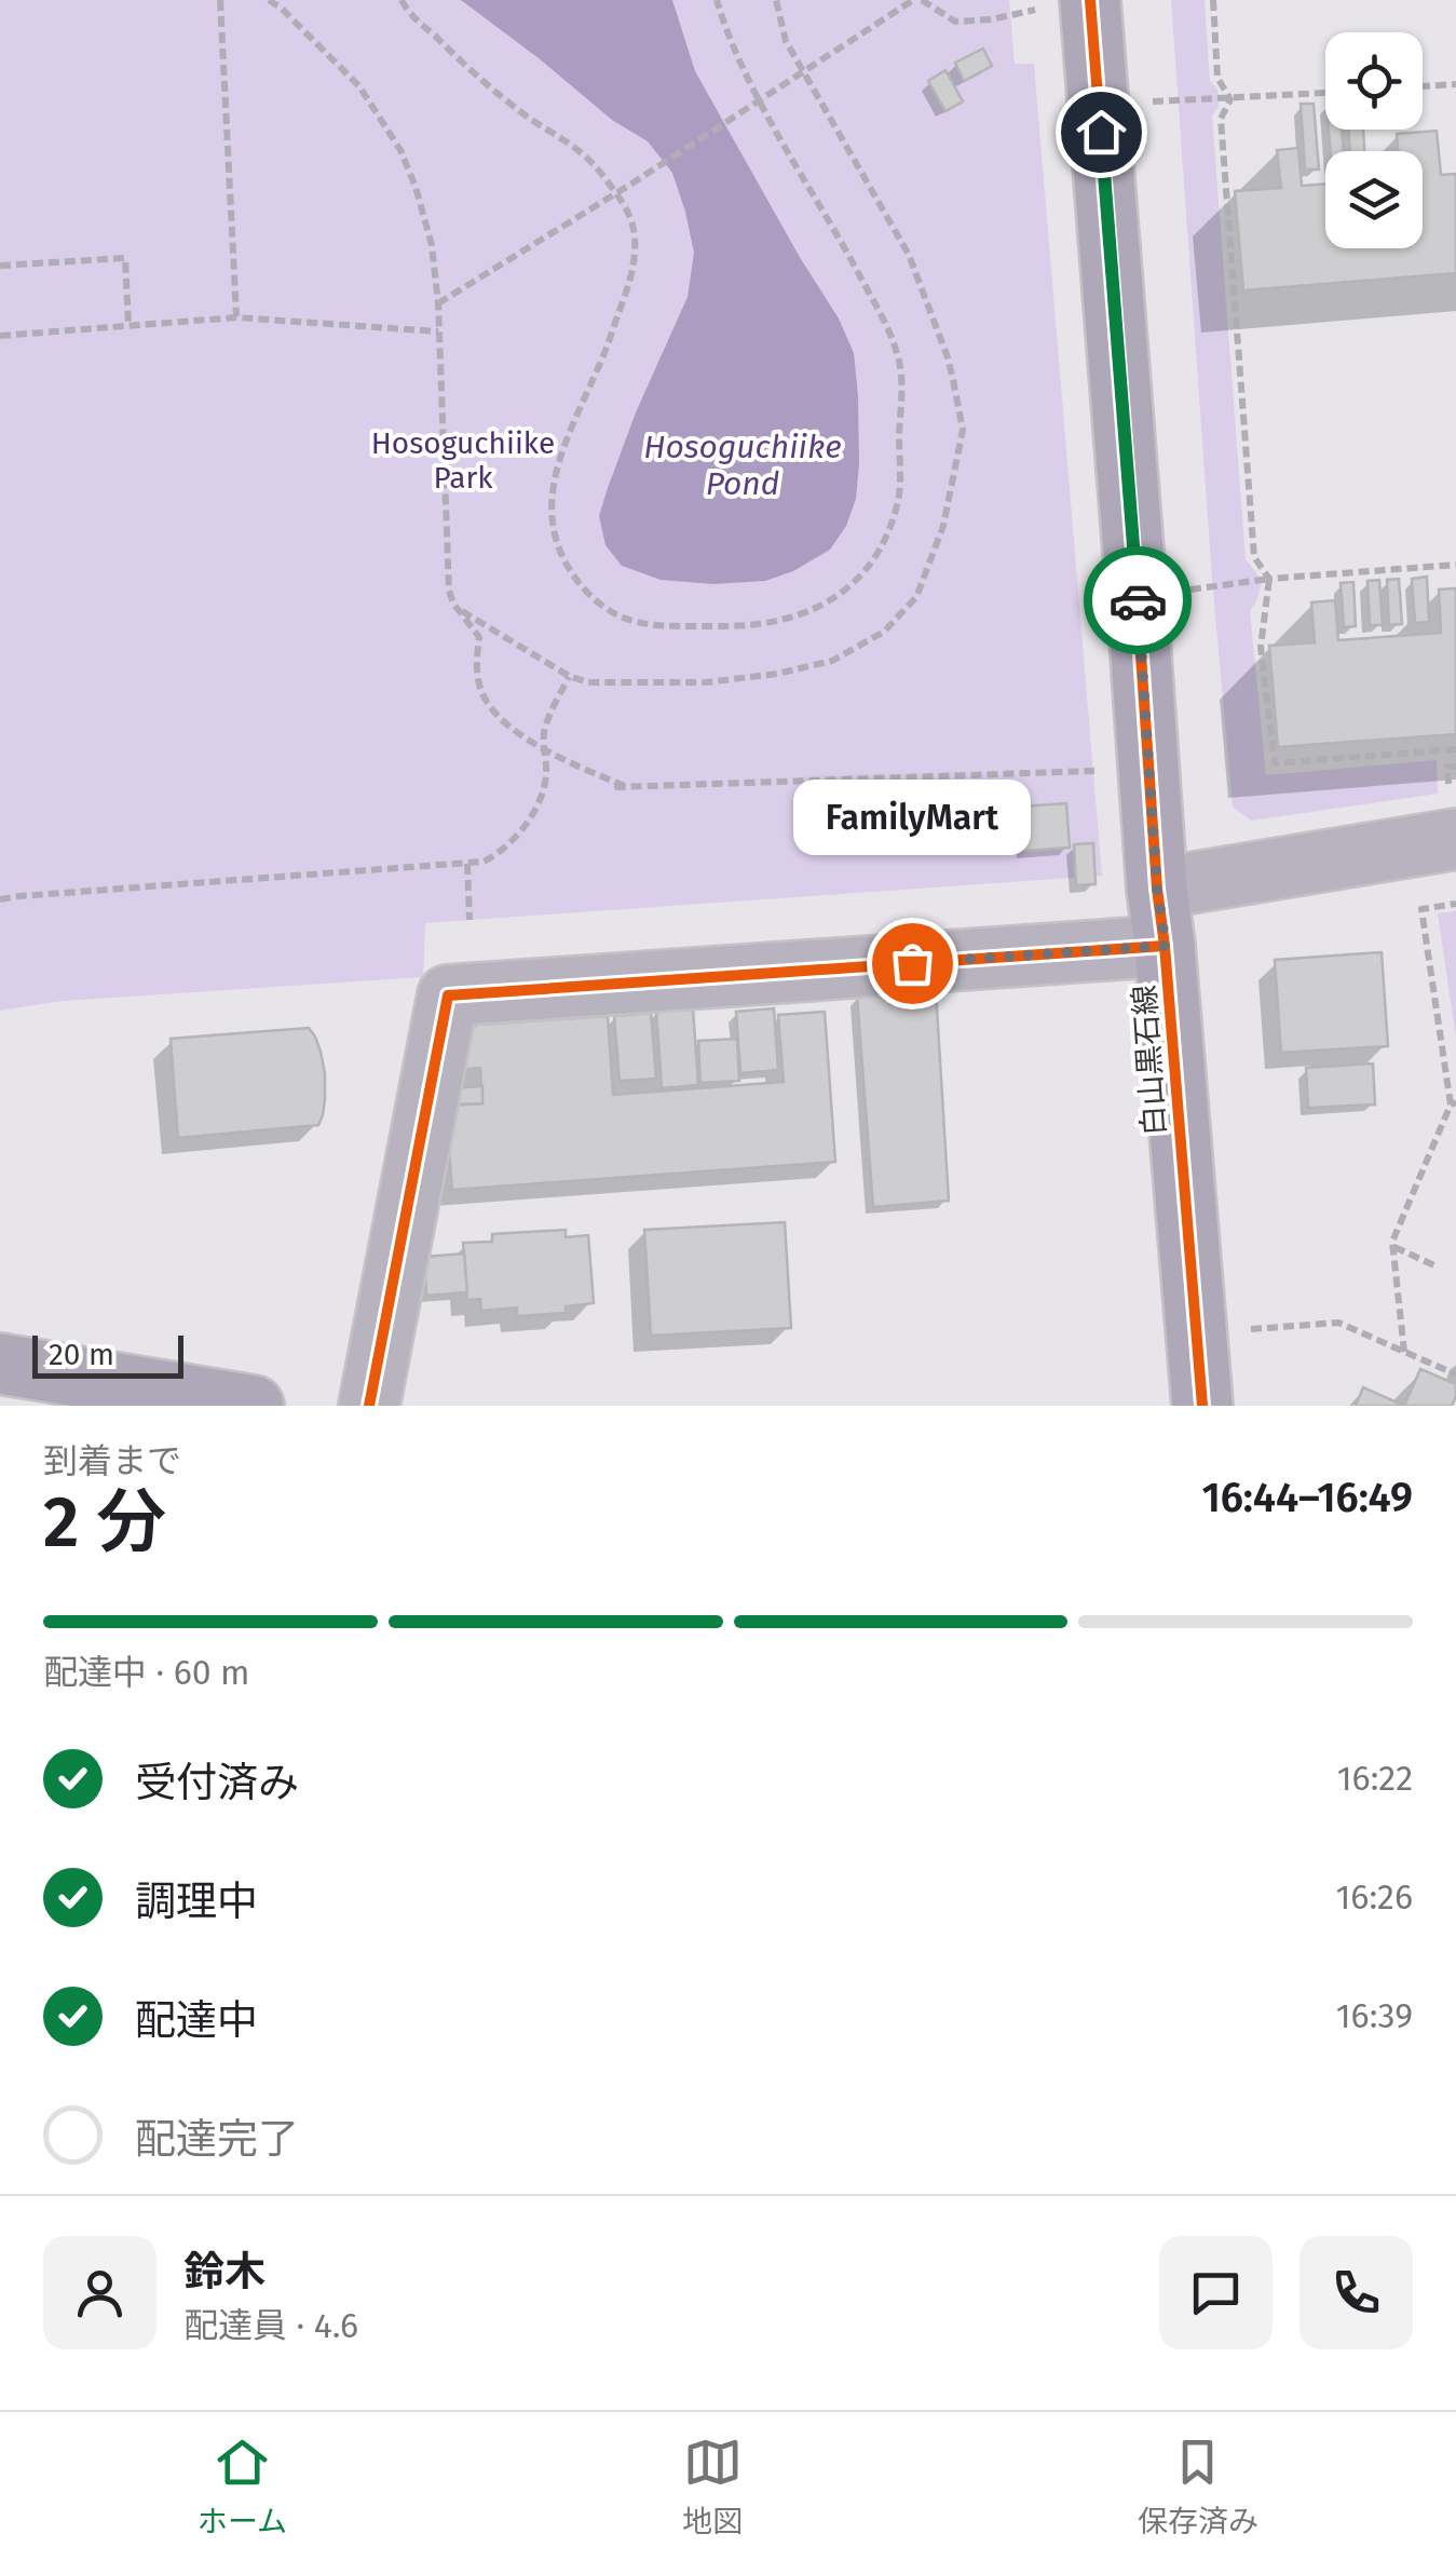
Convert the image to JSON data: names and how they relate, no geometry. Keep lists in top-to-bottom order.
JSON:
{
  "streets": {
    "street": ["白山黒石線"]
  },
  "water": ["Hosoguchiike Pond"],
  "parks": ["Hosoguchiike Park"],
  "places": ["FamilyMart"],
  "scale_bar": "20 m",
  "page": {
    "bubble": "FamilyMart",
    "scale": "20 m",
    "heading": ["2 分", "到着まで", "16:44–16:49"],
    "panel": ["鈴木", "配達員 · 4.6"],
    "bar": "配達中 · 60 m",
    "list": [
      ["受付済み", "16:22"],
      ["調理中", "16:26"],
      ["配達中", "16:39"],
      "配達完了"
    ],
    "tabs": ["ホーム", "地図", "保存済み"]
  }
}
